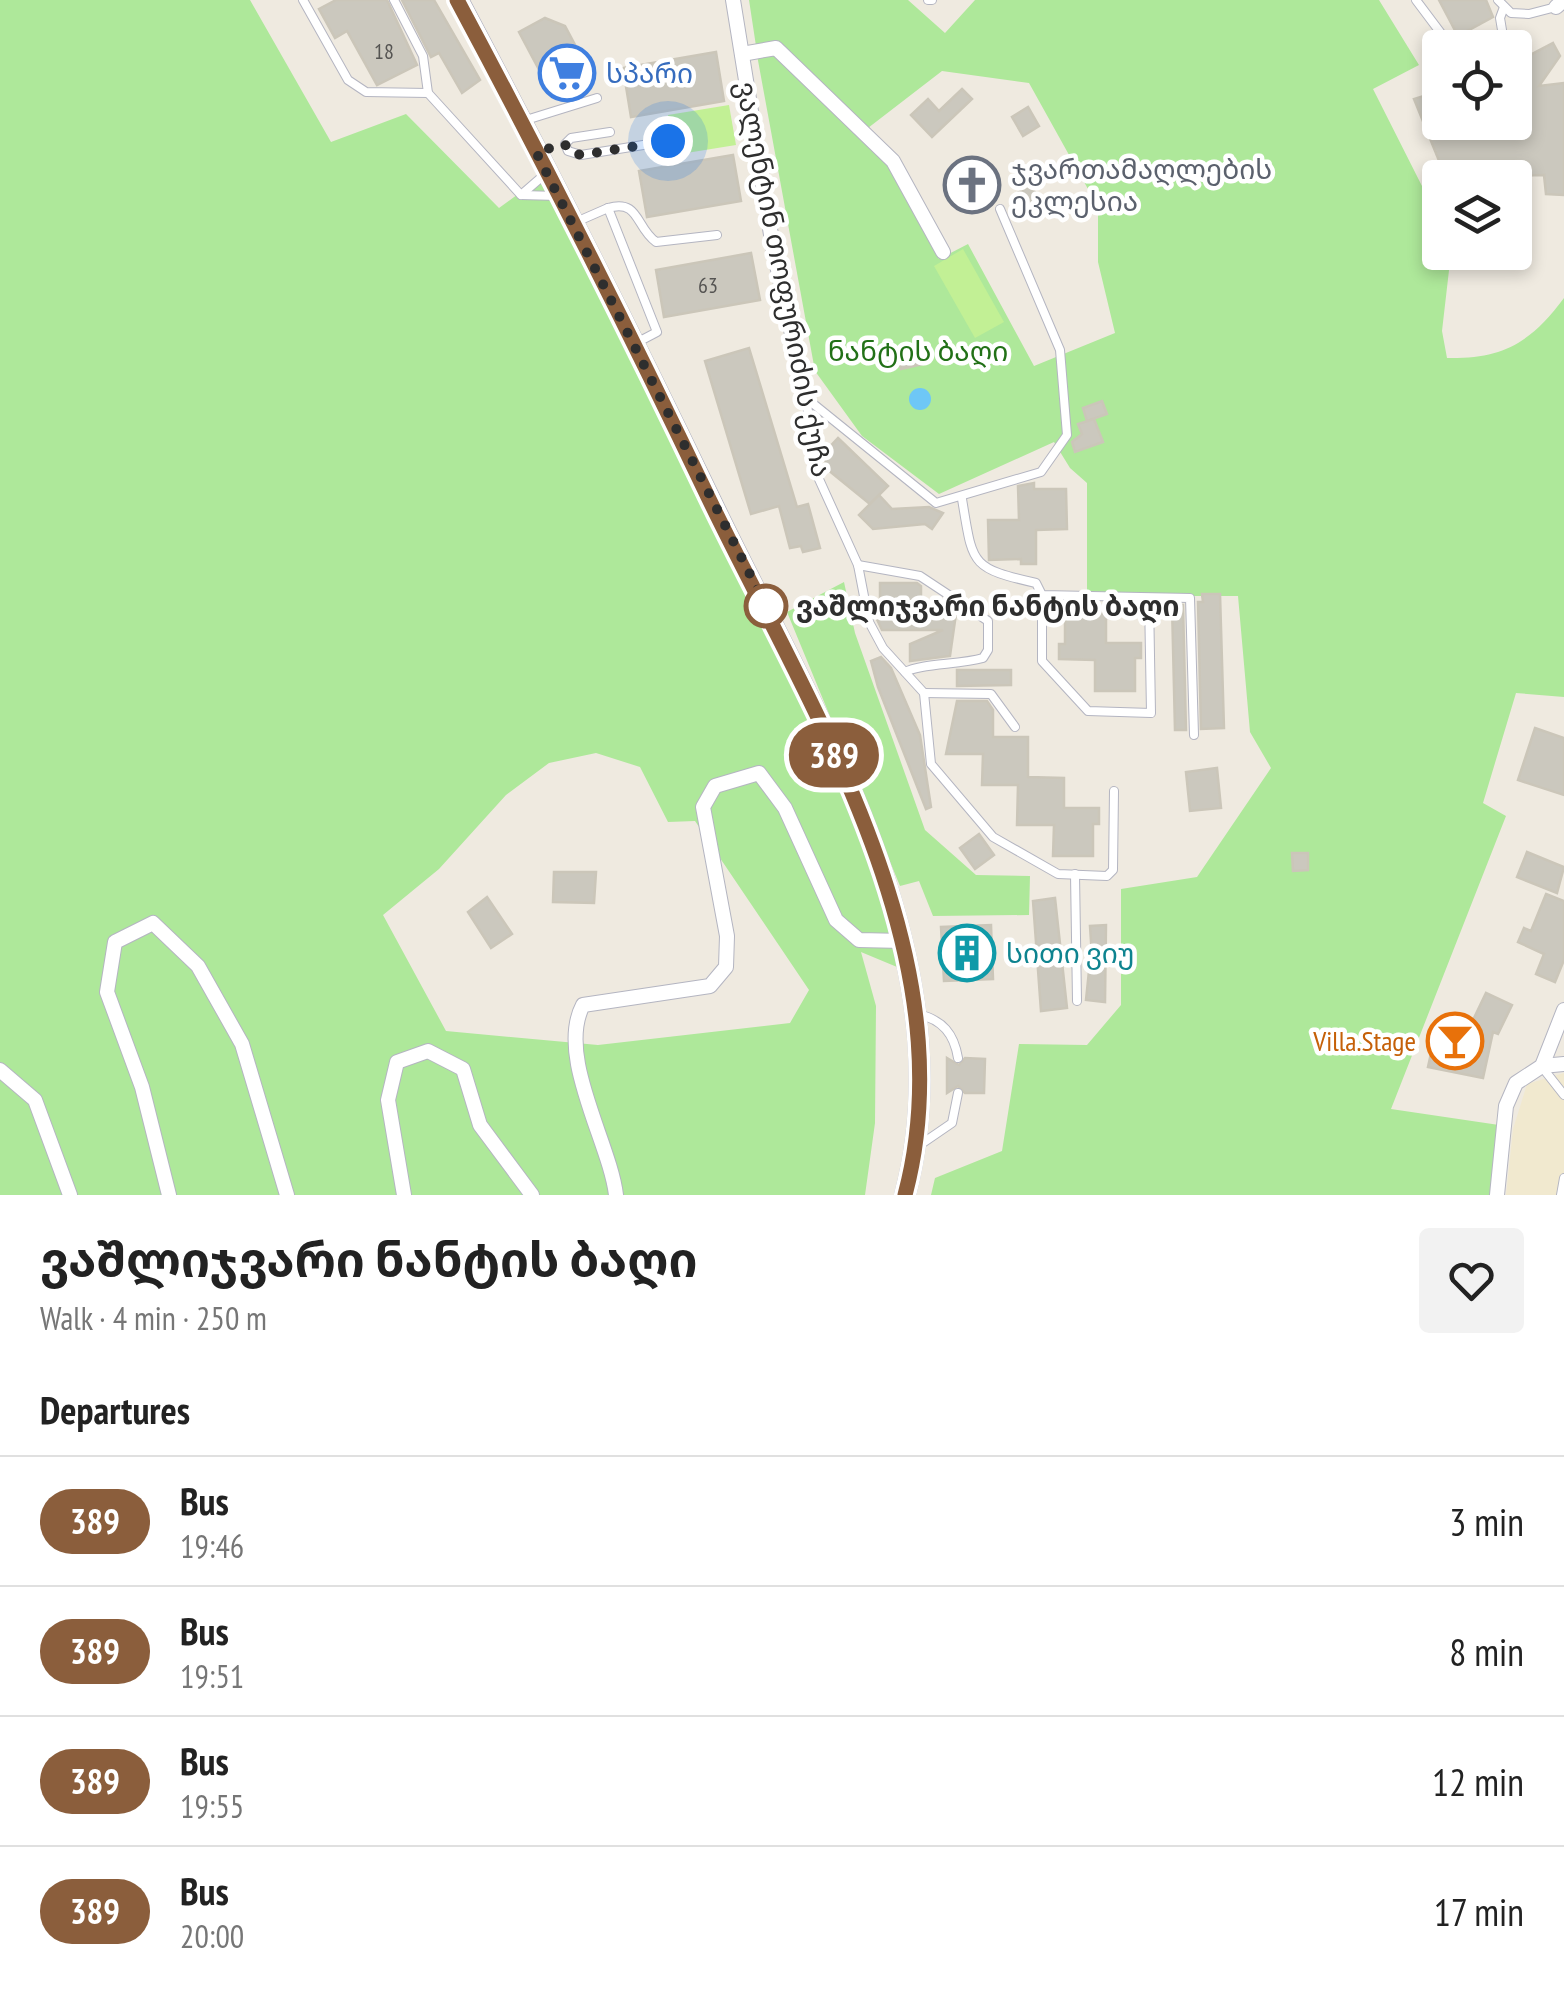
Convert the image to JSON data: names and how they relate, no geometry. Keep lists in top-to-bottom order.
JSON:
{
  "streets": {
    "street": ["ვალენტინ თოფურიძის ქუჩა"]
  },
  "parks": ["ნანტის ბაღი"],
  "places": {
    "supermarket": ["სპარი"],
    "church": ["ჯვართამაღლების ეკლესია"],
    "other": ["ვაშლიჯვარი ნანტის ბაღი"],
    "building": ["სითი ვიუ"],
    "bar": ["Villa.Stage"]
  },
  "lines": ["bus line 389"],
  "house_numbers": ["18", "63"],
  "page": {
    "on_map": "389",
    "heading": [
      ["ვაშლიჯვარი ნანტის ბაღი", "Walk · 4 min · 250 m"],
      "Departures"
    ],
    "list": [
      {
        "mark": "389",
        "name": "Bus",
        "note": "19:46",
        "value": "3 min"
      },
      {
        "mark": "389",
        "name": "Bus",
        "note": "19:51",
        "value": "8 min"
      },
      {
        "mark": "389",
        "name": "Bus",
        "note": "19:55",
        "value": "12 min"
      },
      {
        "mark": "389",
        "name": "Bus",
        "note": "20:00",
        "value": "17 min"
      }
    ]
  }
}
